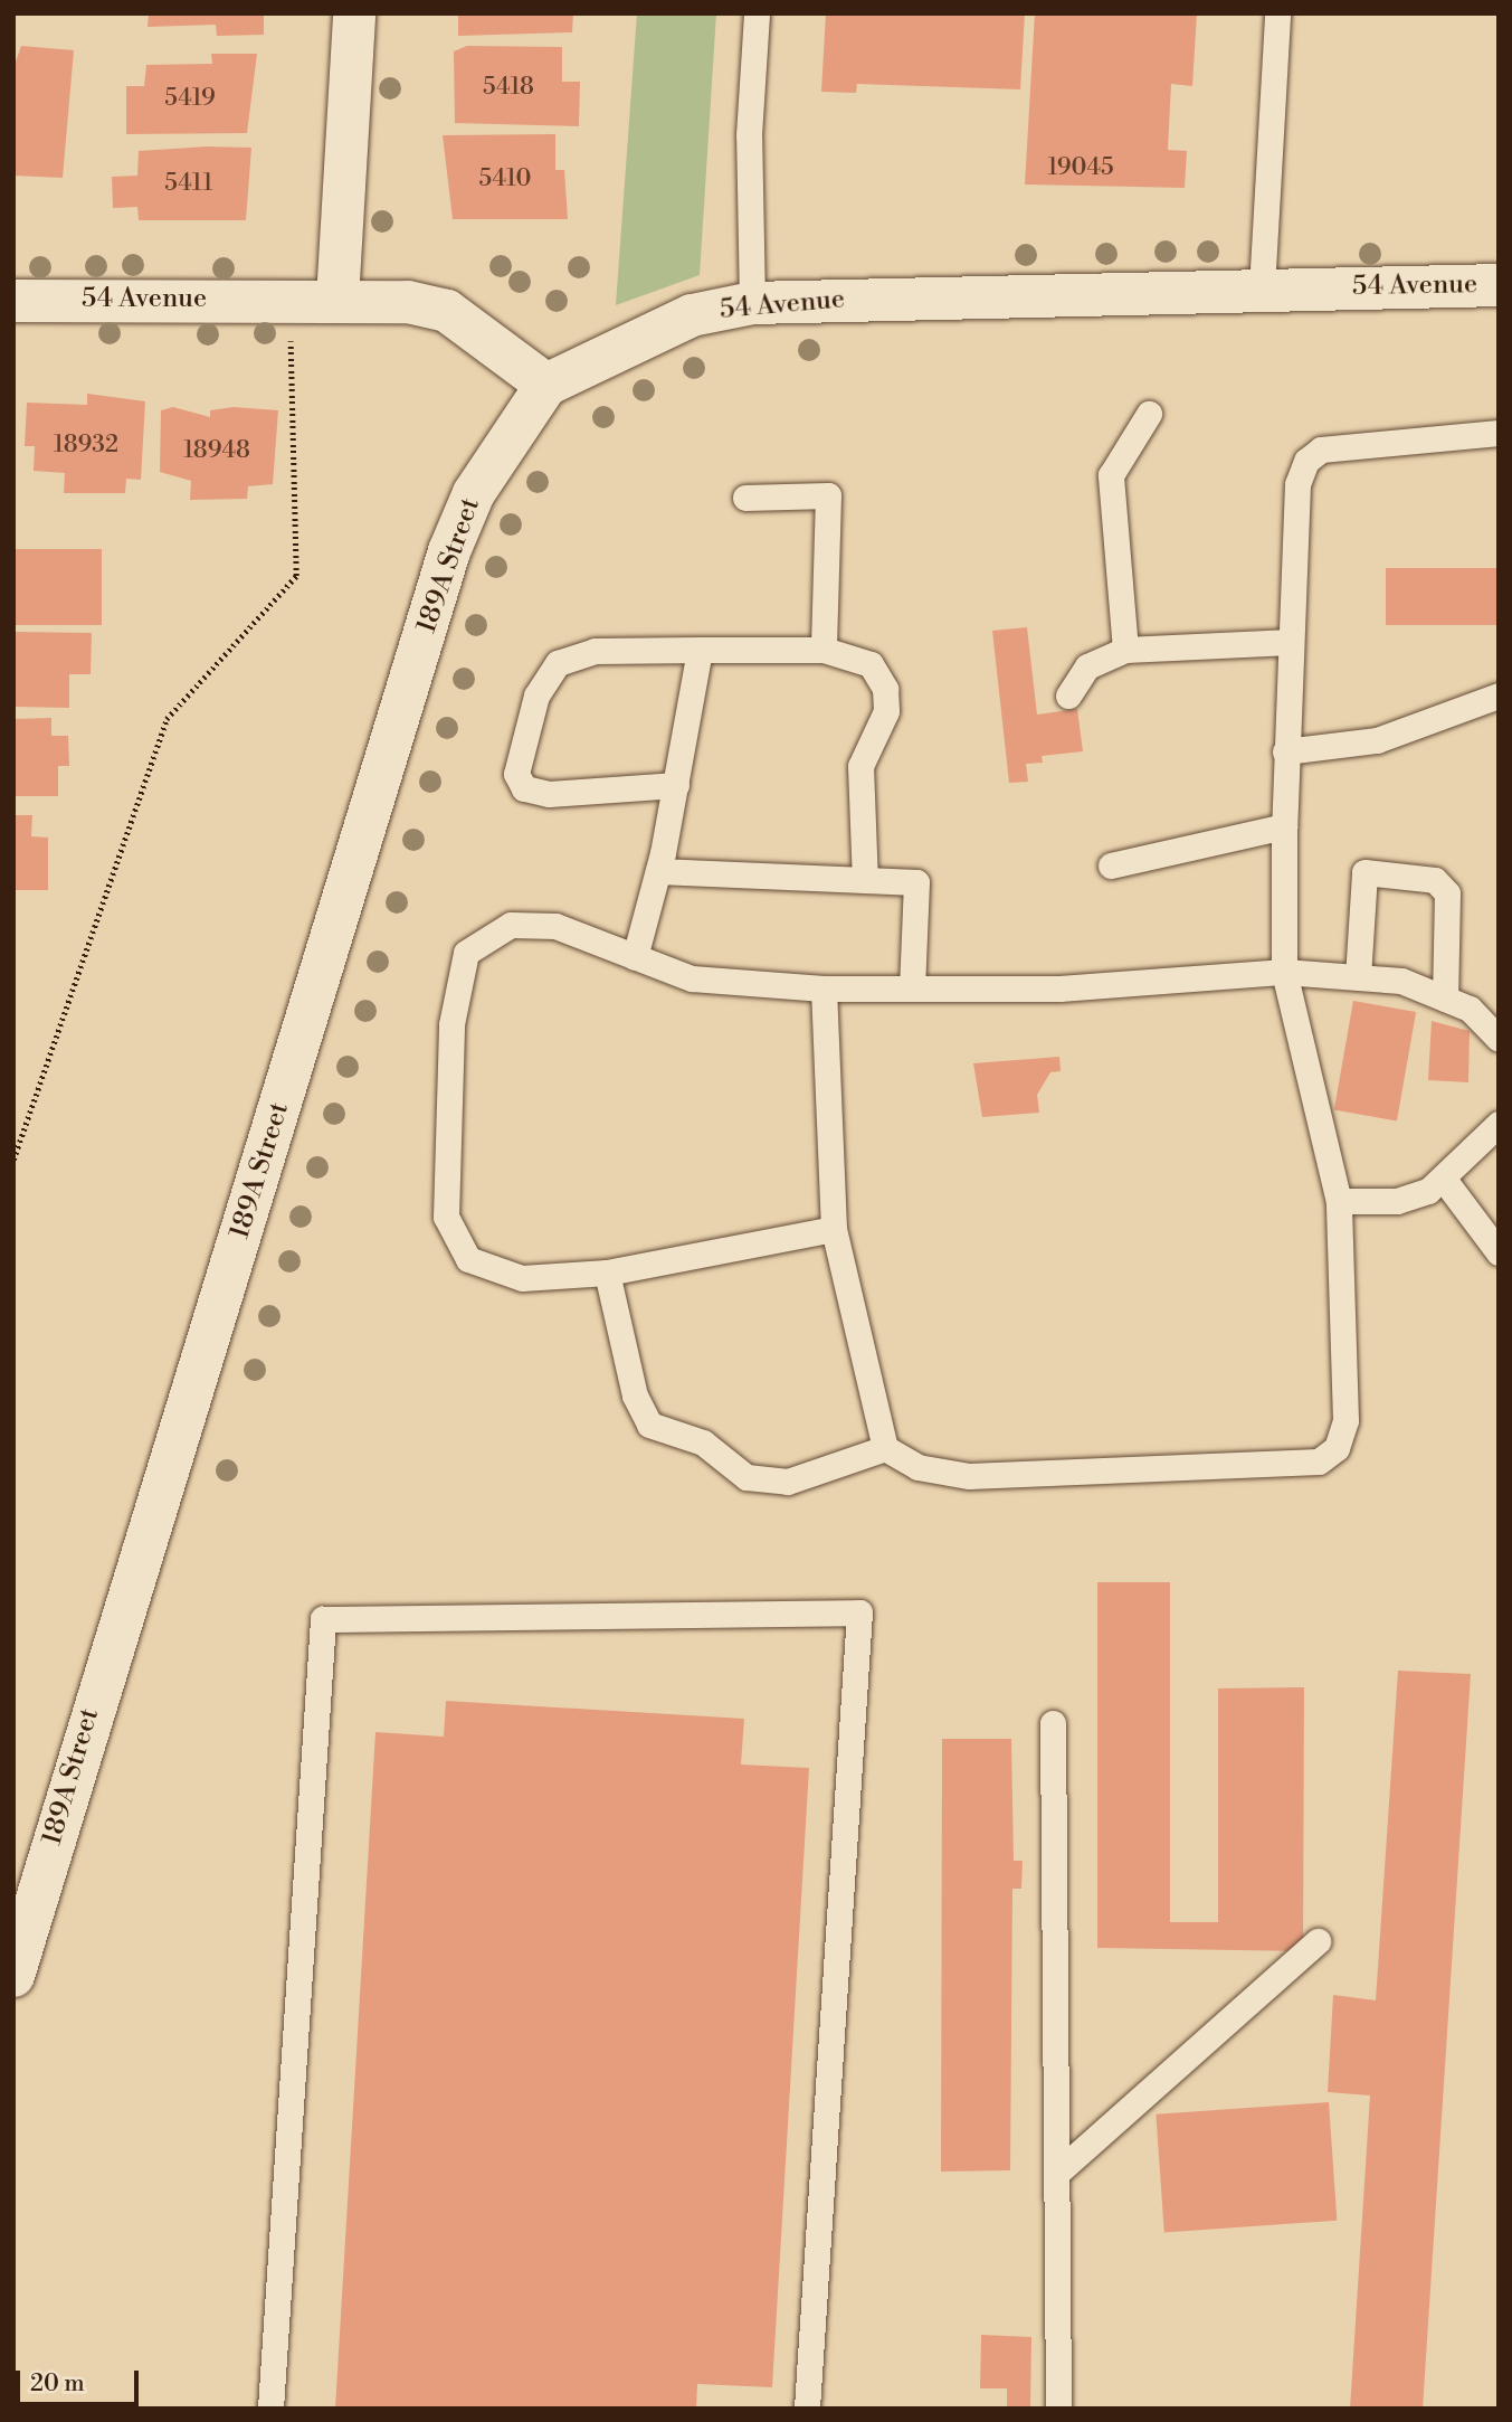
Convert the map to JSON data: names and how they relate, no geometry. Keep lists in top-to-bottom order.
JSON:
{
  "streets": {
    "street": ["54 Avenue", "189A Street"]
  },
  "crossings": [
    ["54 Avenue", "189A Street"]
  ],
  "house_numbers": [
    "5418",
    "5419",
    "19045",
    "5410",
    "5411",
    "18932",
    "18948"
  ],
  "scale_bar": "20 m"
}
